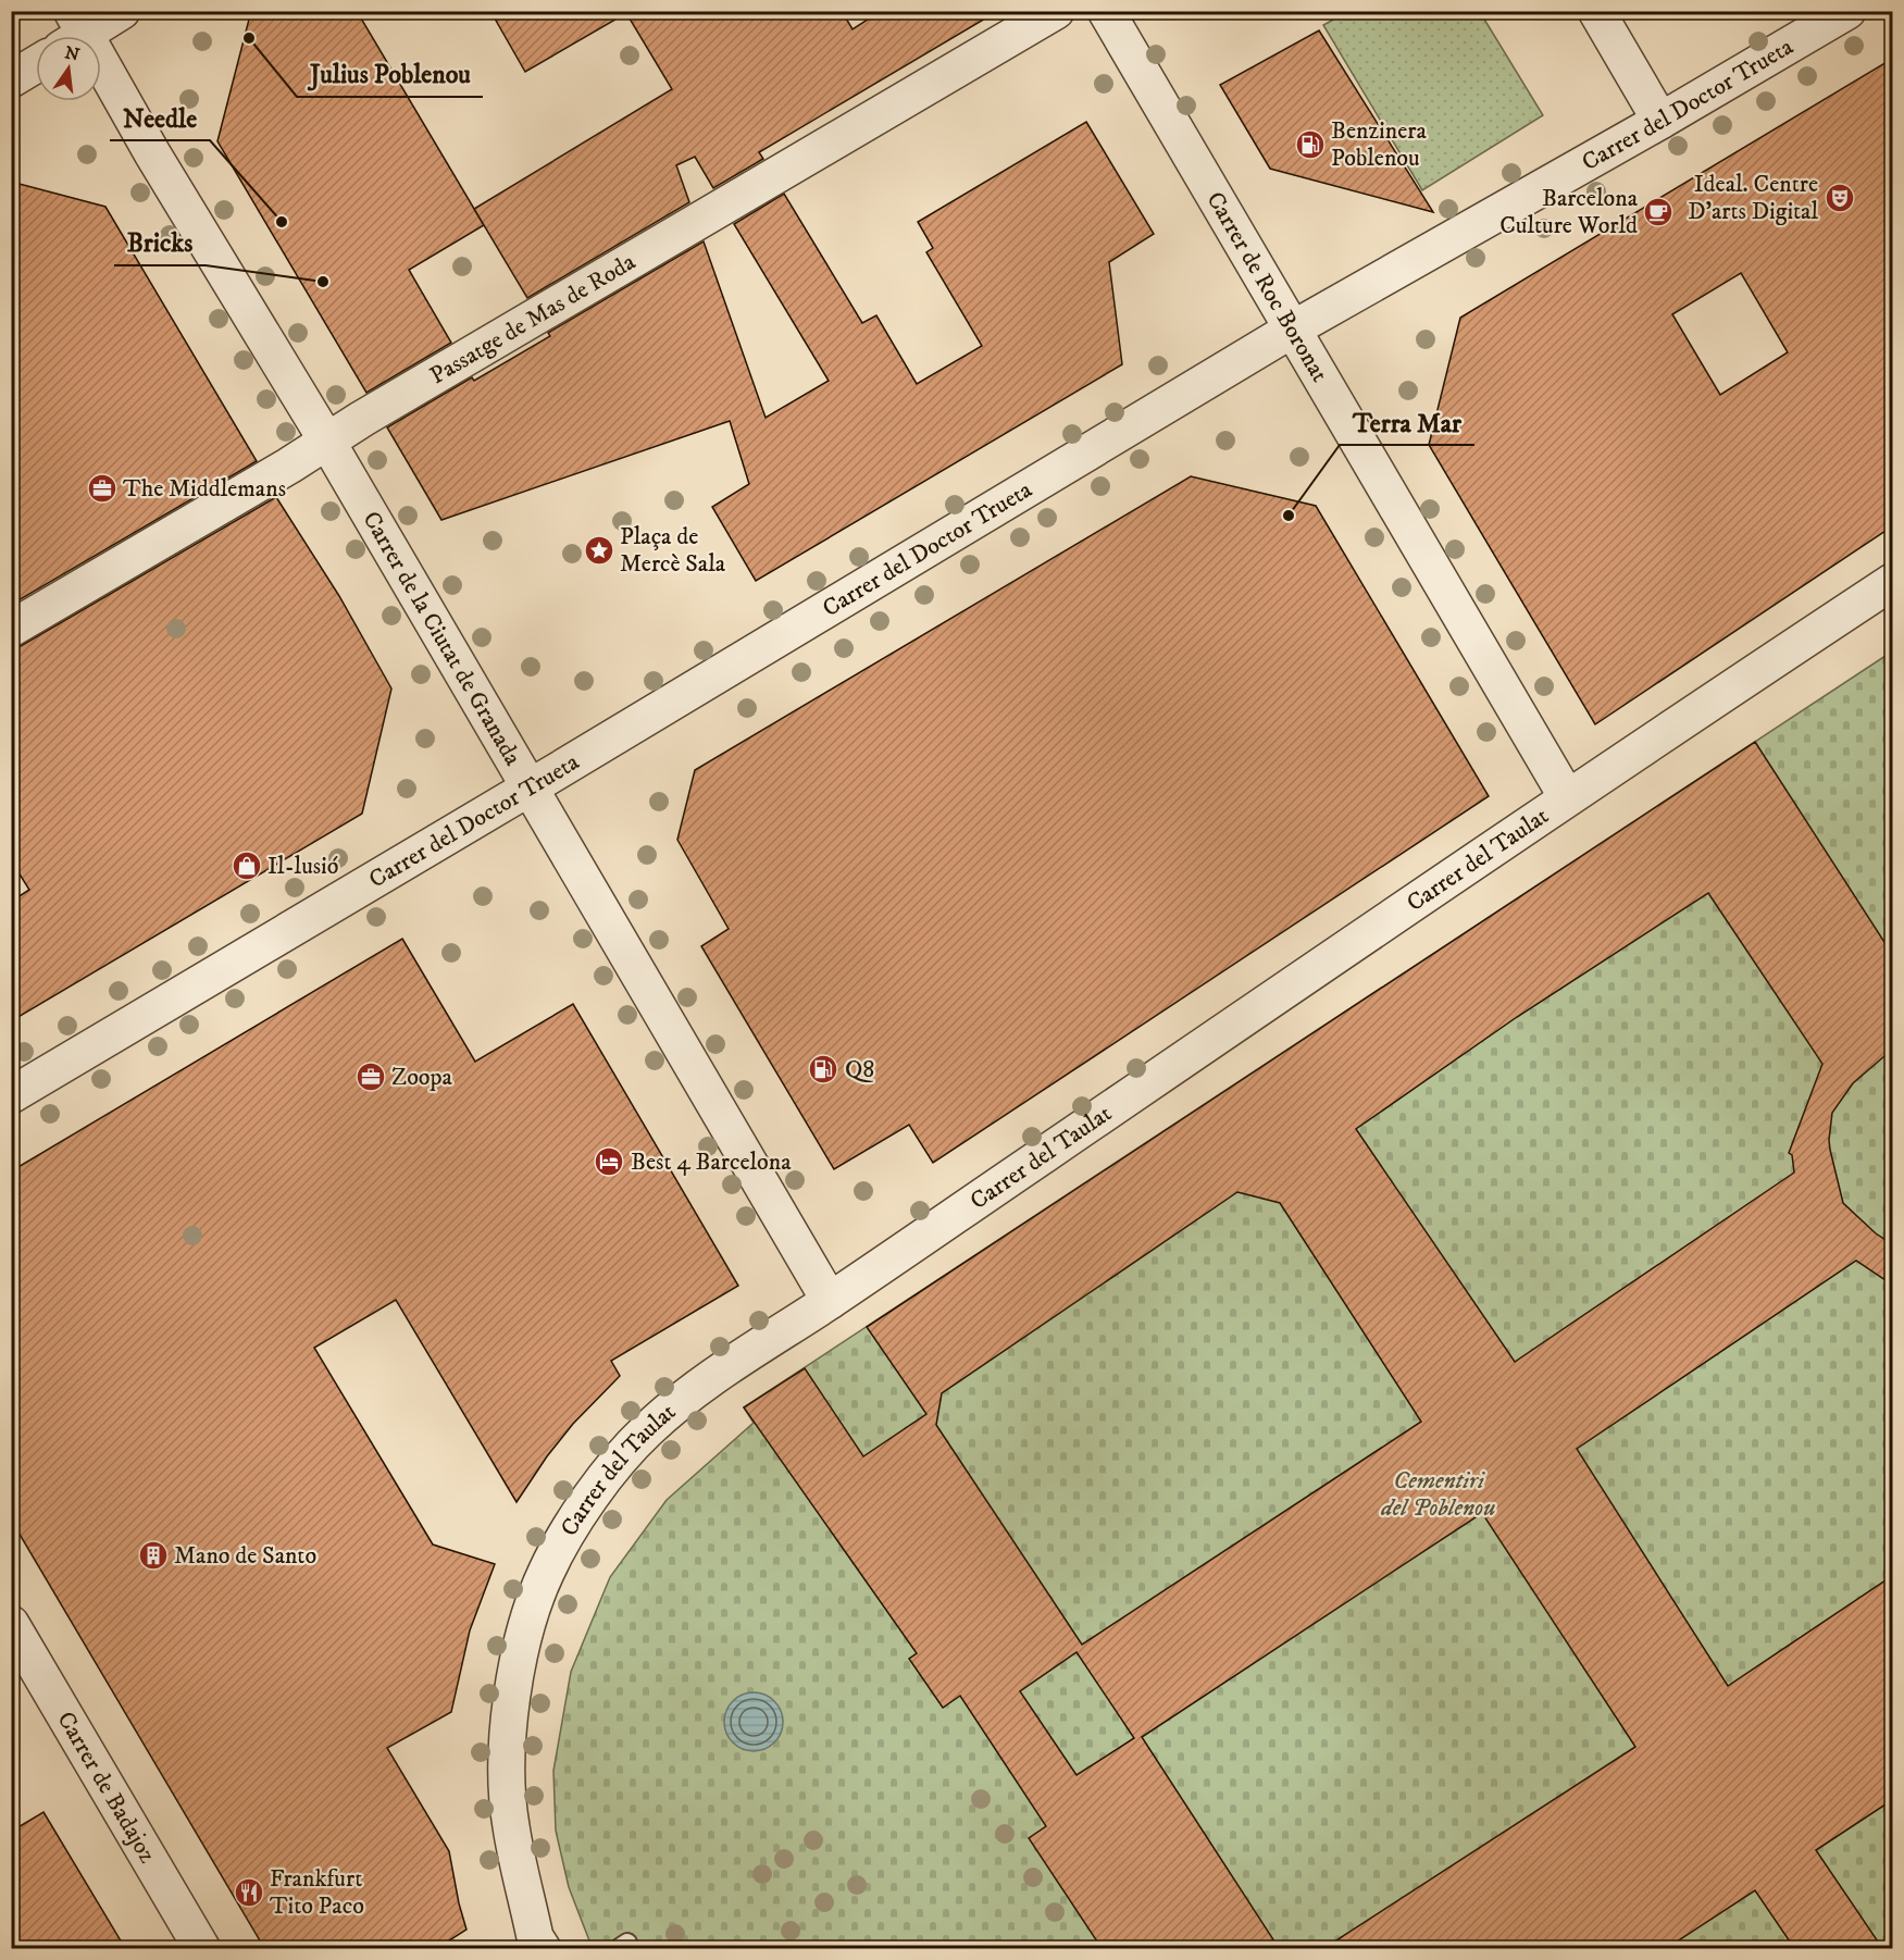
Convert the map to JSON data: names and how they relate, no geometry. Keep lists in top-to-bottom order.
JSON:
{
  "streets": {
    "street": [
      "Carrer del Doctor Trueta",
      "Carrer de Roc Boronat",
      "Passatge de Mas de Roda",
      "Carrer de la Ciutat de Granada",
      "Carrer del Taulat",
      "Carrer de Badajoz"
    ]
  },
  "crossings": [
    ["Carrer del Doctor Trueta", "Carrer de Roc Boronat"],
    ["Carrer del Doctor Trueta", "Carrer de la Ciutat de Granada"],
    ["Carrer de Roc Boronat", "Carrer del Taulat"],
    ["Passatge de Mas de Roda", "Carrer de la Ciutat de Granada"],
    ["Carrer de la Ciutat de Granada", "Carrer del Taulat"]
  ],
  "parks": ["Cementiri del Poblenou"],
  "places": {
    "other": [
      "Julius Poblenou",
      "Needle",
      "Bricks",
      "Terra Mar"
    ],
    "fuel station": ["Benzinera Poblenou", "Q8"],
    "theatre": ["Ideal. Centre D'arts Digital"],
    "cafe": ["Barcelona Culture World"],
    "office": ["The Middlemans", "Zoopa"],
    "place": ["Plaça de Mercè Sala"],
    "shop": ["Il-lusió"],
    "hotel": ["Best 4 Barcelona"],
    "building": ["Mano de Santo"],
    "restaurant": ["Frankfurt Tito Paco"]
  },
  "north": "top"
}
